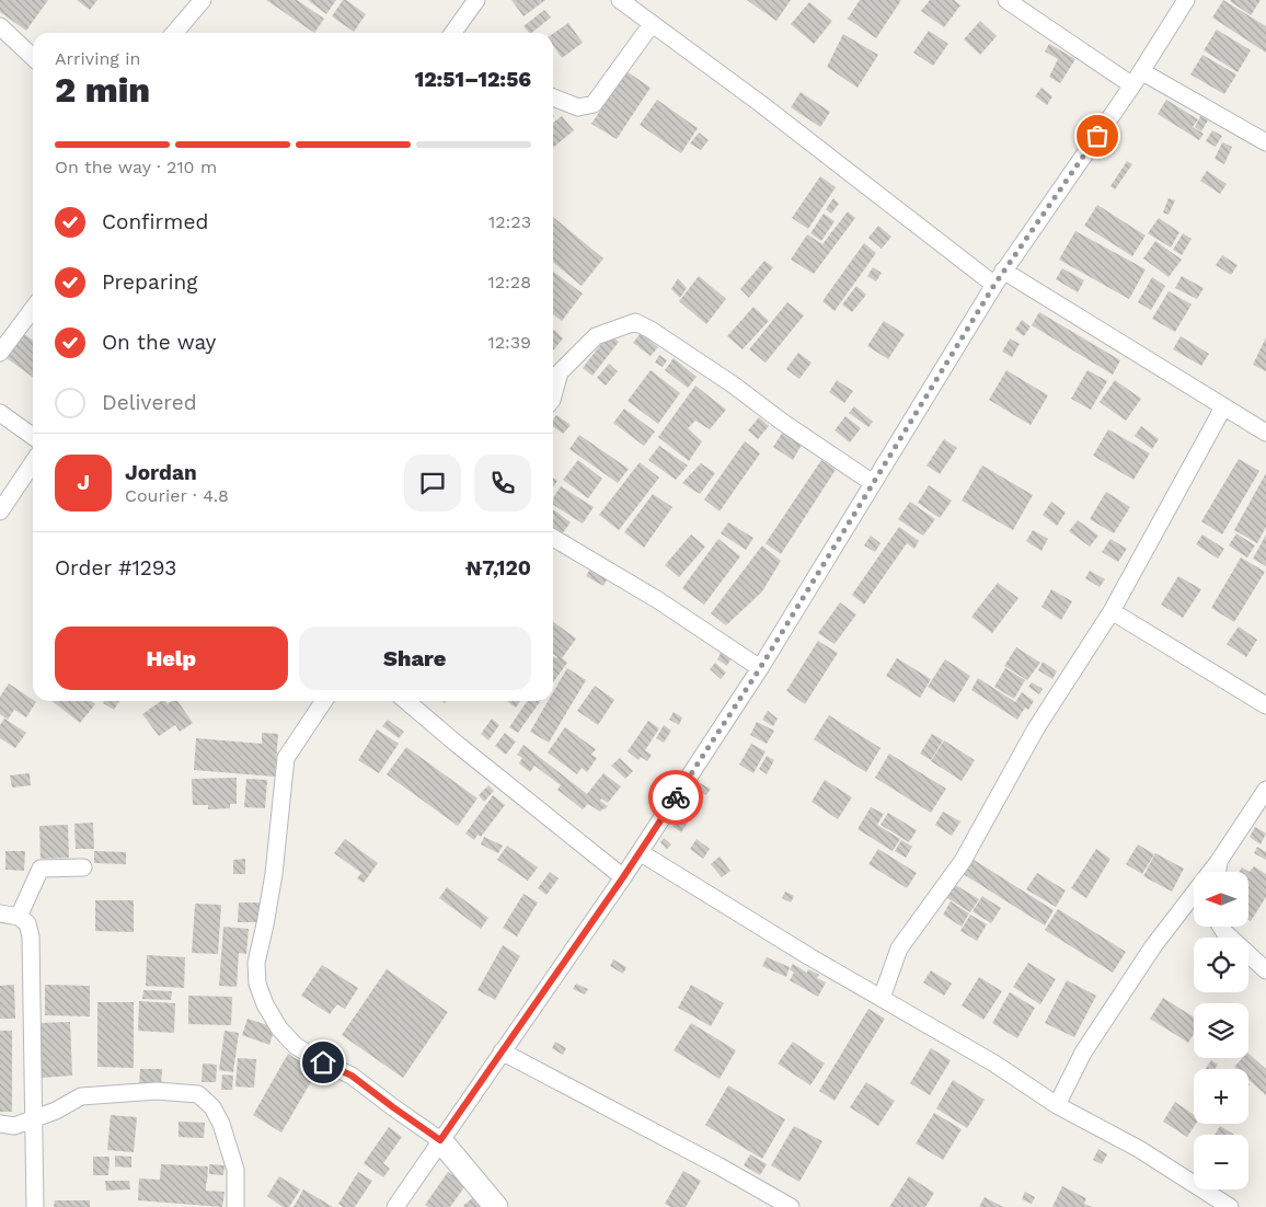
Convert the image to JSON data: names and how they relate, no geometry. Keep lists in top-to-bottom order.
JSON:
{
  "north": "left",
  "page": {
    "heading": ["2 min", "Arriving in", "12:51–12:56"],
    "panel": [
      "Jordan",
      "Courier · 4.8",
      "Order #1293",
      "₦7,120"
    ],
    "bar": "On the way · 210 m",
    "list": [
      ["Confirmed", "12:23"],
      ["Preparing", "12:28"],
      ["On the way", "12:39"],
      "Delivered"
    ],
    "round": "J",
    "buttons": ["Help", "Share"],
    "map_buttons": ["+", "−"]
  }
}
